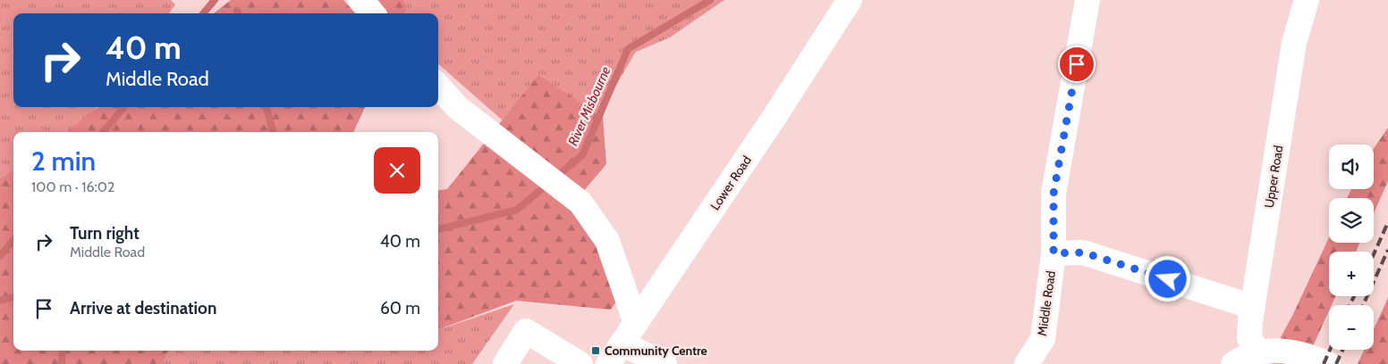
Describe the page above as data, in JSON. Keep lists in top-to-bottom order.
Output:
{
  "streets": {
    "street": ["Upper Road", "Lower Road", "Middle Road"]
  },
  "water": ["River Misbourne"],
  "places": {
    "transit": ["Community Centre"]
  },
  "page": {
    "turn": ["40 m", "Middle Road"],
    "heading": ["2 min", "100 m · 16:02"],
    "map_buttons": ["+", "−"],
    "list": [
      {
        "name": "Turn right",
        "note": "Middle Road",
        "value": "40 m"
      },
      {
        "name": "Arrive at destination",
        "value": "60 m"
      }
    ]
  }
}
